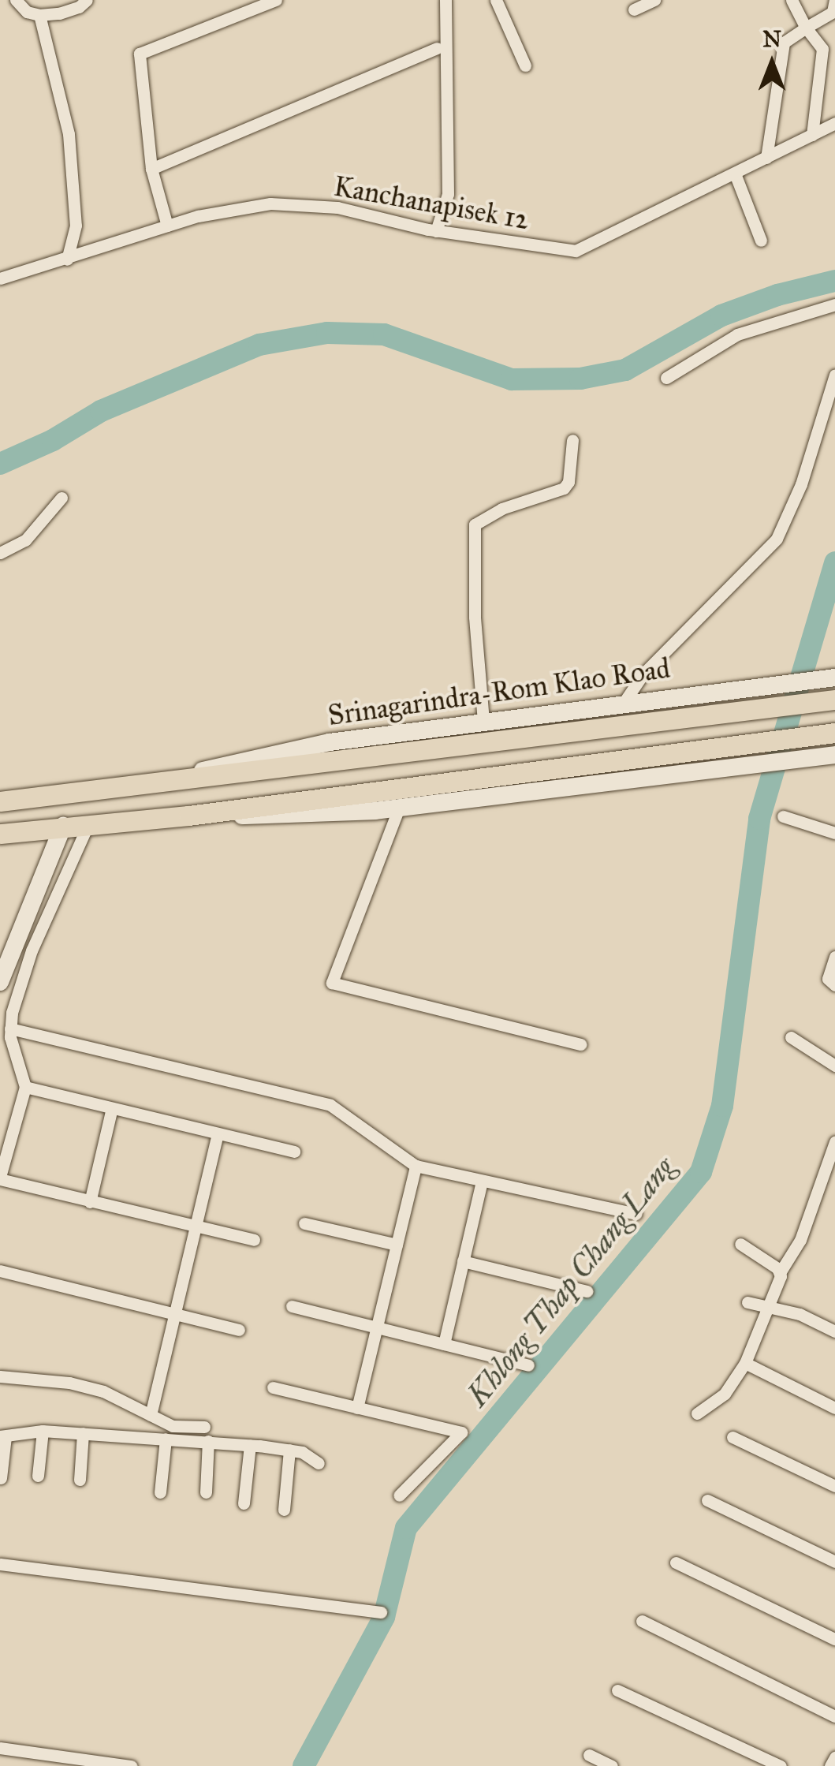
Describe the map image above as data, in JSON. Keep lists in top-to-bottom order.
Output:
{
  "streets": {
    "main road": ["Srinagarindra-Rom Klao Road"],
    "street": ["Kanchanapisek 12"]
  },
  "water": ["Khlong Thap Chang Lang"],
  "north": "top"
}
